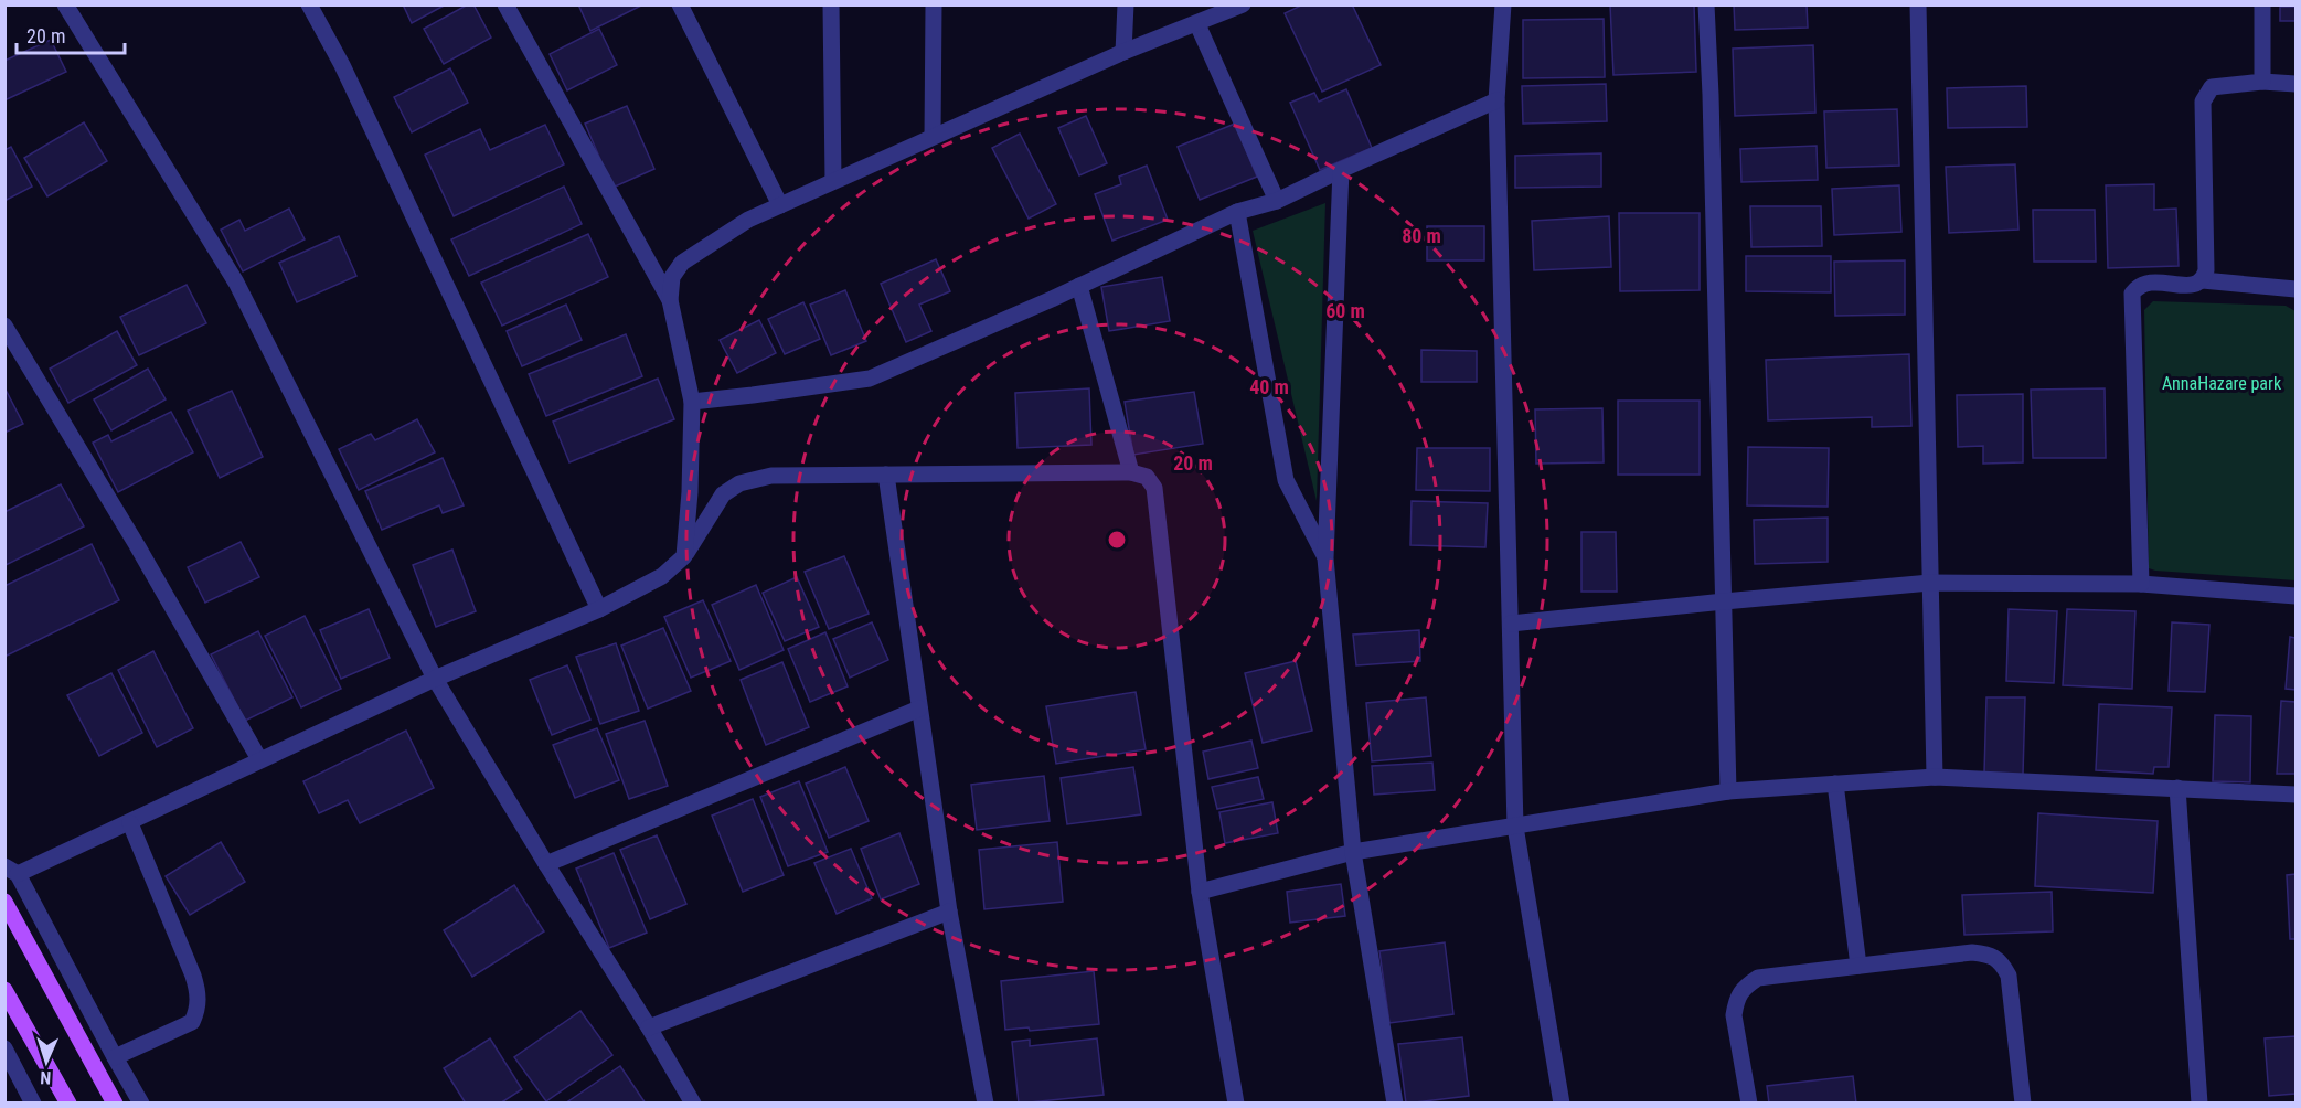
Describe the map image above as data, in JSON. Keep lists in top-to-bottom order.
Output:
{
  "parks": ["AnnaHazare park"],
  "scale_bar": "20 m",
  "north": "bottom",
  "rings": [
    "80 m",
    "60 m",
    "40 m",
    "20 m"
  ]
}
